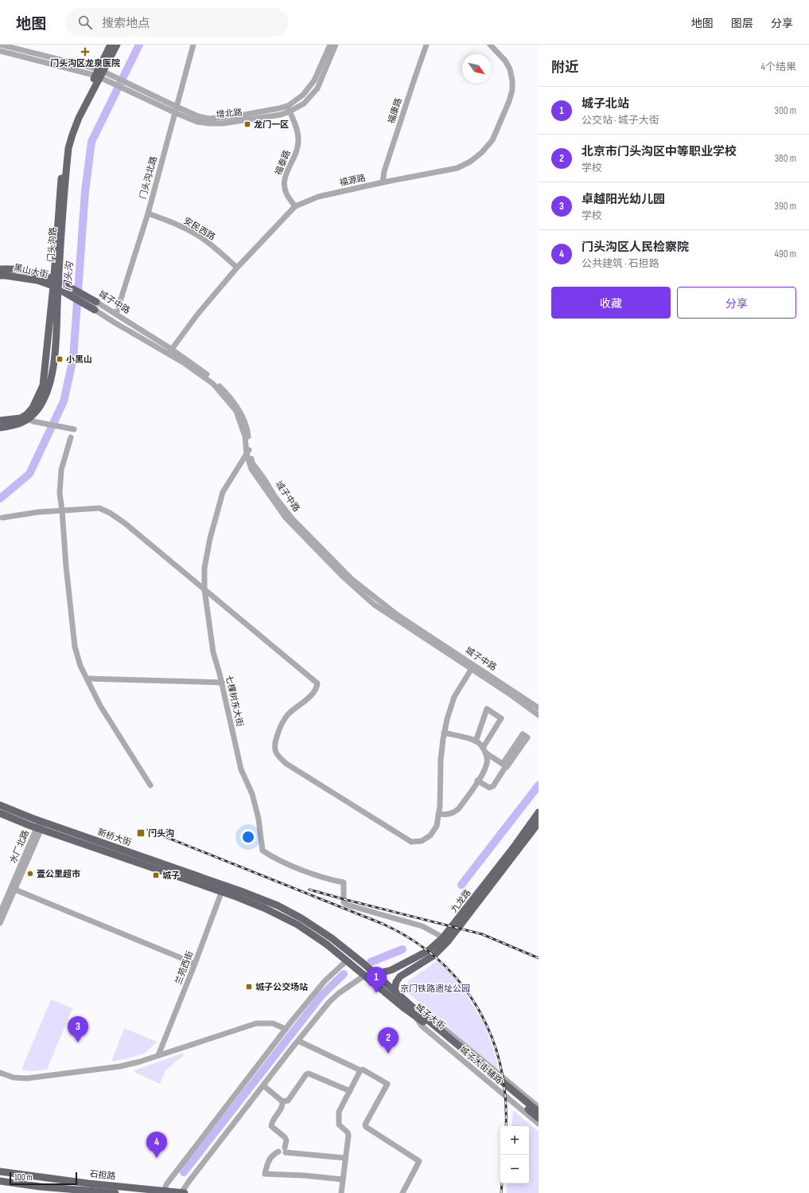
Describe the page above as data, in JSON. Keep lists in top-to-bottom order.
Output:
{
  "streets": {
    "main road": [
      "门头沟路",
      "黑山大街",
      "城子中路",
      "新桥大街",
      "九龙路",
      "城子大街",
      "石担路"
    ],
    "street": [
      "福康路",
      "增北路",
      "福泰路",
      "门头沟北路",
      "福源路",
      "安民西路",
      "七棵树东大街",
      "水厂北路",
      "兰苑西街",
      "城子大街辅路"
    ]
  },
  "crossings": [
    ["福康路", "福源路"],
    ["增北路", "福泰路"],
    ["增北路", "门头沟北路"],
    ["增北路", "门头沟路"],
    ["福泰路", "福源路"],
    ["门头沟北路", "安民西路"],
    ["门头沟北路", "城子中路"],
    ["福源路", "安民西路"],
    ["福源路", "城子中路"],
    ["门头沟路", "黑山大街"],
    ["门头沟路", "城子中路"],
    ["黑山大街", "城子中路"],
    ["城子中路", "七棵树东大街"],
    ["七棵树东大街", "九龙路"],
    ["新桥大街", "水厂北路"],
    ["新桥大街", "兰苑西街"],
    ["新桥大街", "城子大街"],
    ["九龙路", "城子大街"],
    ["兰苑西街", "城子大街"],
    ["城子大街", "城子大街辅路"]
  ],
  "water": ["门头沟"],
  "parks": ["京门铁路遗址公园"],
  "places": {
    "health": ["门头沟区龙泉医院"],
    "transit": [
      "龙门一区",
      "小黑山",
      "门头沟",
      "城子",
      "城子公交场站"
    ],
    "other": ["壹公里超市"]
  },
  "scale_bar": "100 m",
  "north": "bottom right",
  "page": {
    "header": "地图",
    "search": "搜索地点",
    "nav": ["地图", "图层", "分享"],
    "heading": ["附近", "4个结果"],
    "list": [
      {
        "mark": "1",
        "name": "城子北站",
        "note": "公交站 · 城子大街",
        "value": "300 m"
      },
      {
        "mark": "2",
        "name": "北京市门头沟区中等职业学校",
        "note": "学校",
        "value": "380 m"
      },
      {
        "mark": "3",
        "name": "卓越阳光幼儿园",
        "note": "学校",
        "value": "390 m"
      },
      {
        "mark": "4",
        "name": "门头沟区人民检察院",
        "note": "公共建筑 · 石担路",
        "value": "490 m"
      }
    ],
    "buttons": ["收藏", "分享"],
    "pins": [
      "1",
      "3",
      "2",
      "4"
    ],
    "map_buttons": ["+", "−"],
    "scale": "100 m"
  }
}
